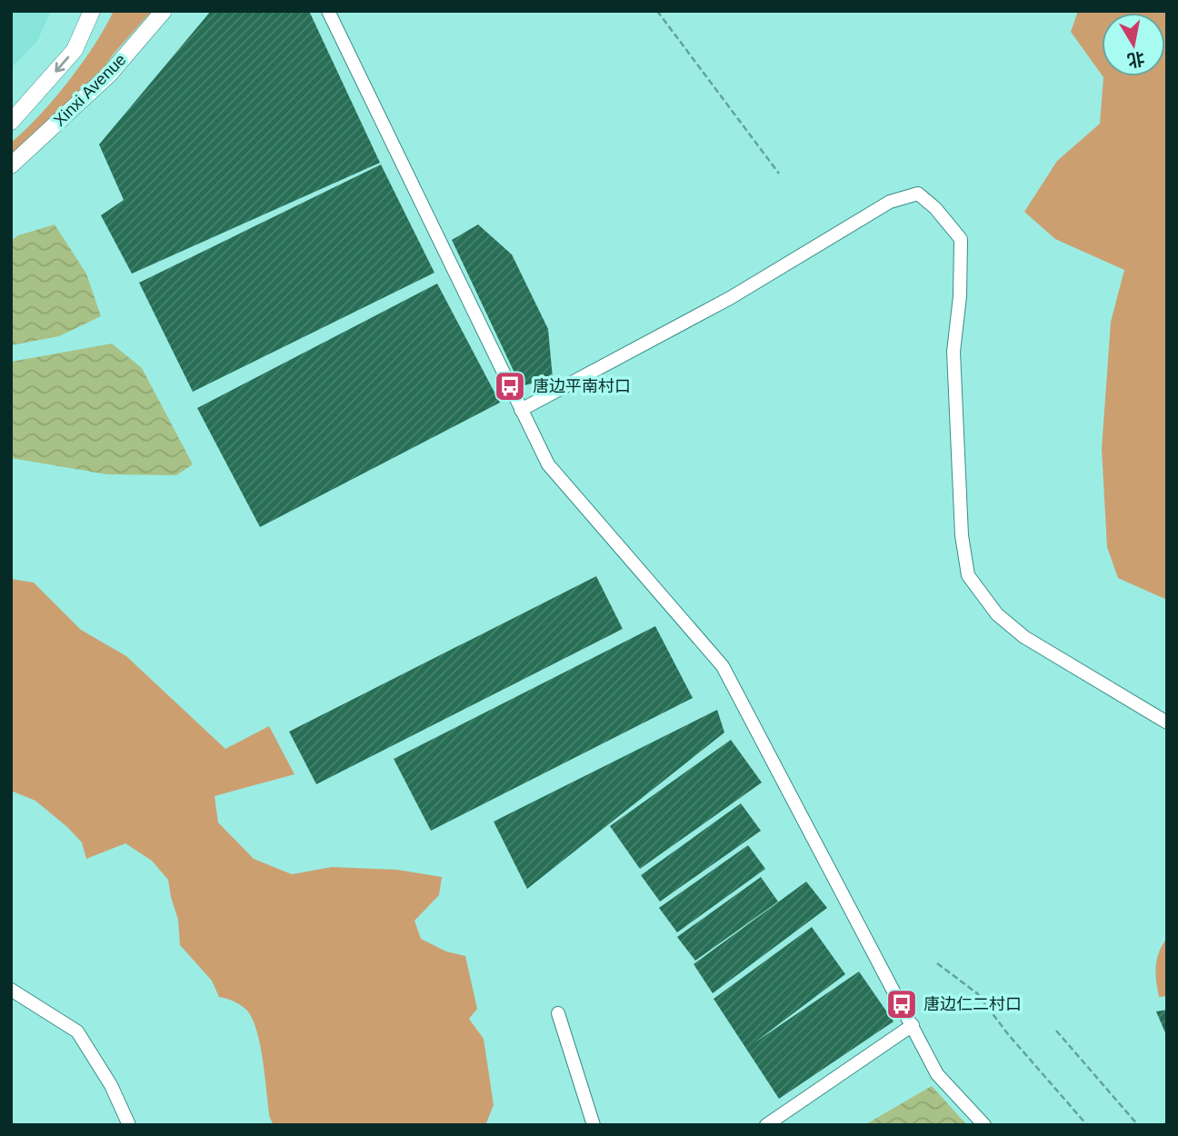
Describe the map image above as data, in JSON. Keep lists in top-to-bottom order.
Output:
{
  "streets": {
    "main road": ["Xinxi Avenue"]
  },
  "places": {
    "bus stop": ["唐边平南村口", "唐边仁二村口"]
  },
  "north": "bottom"
}
